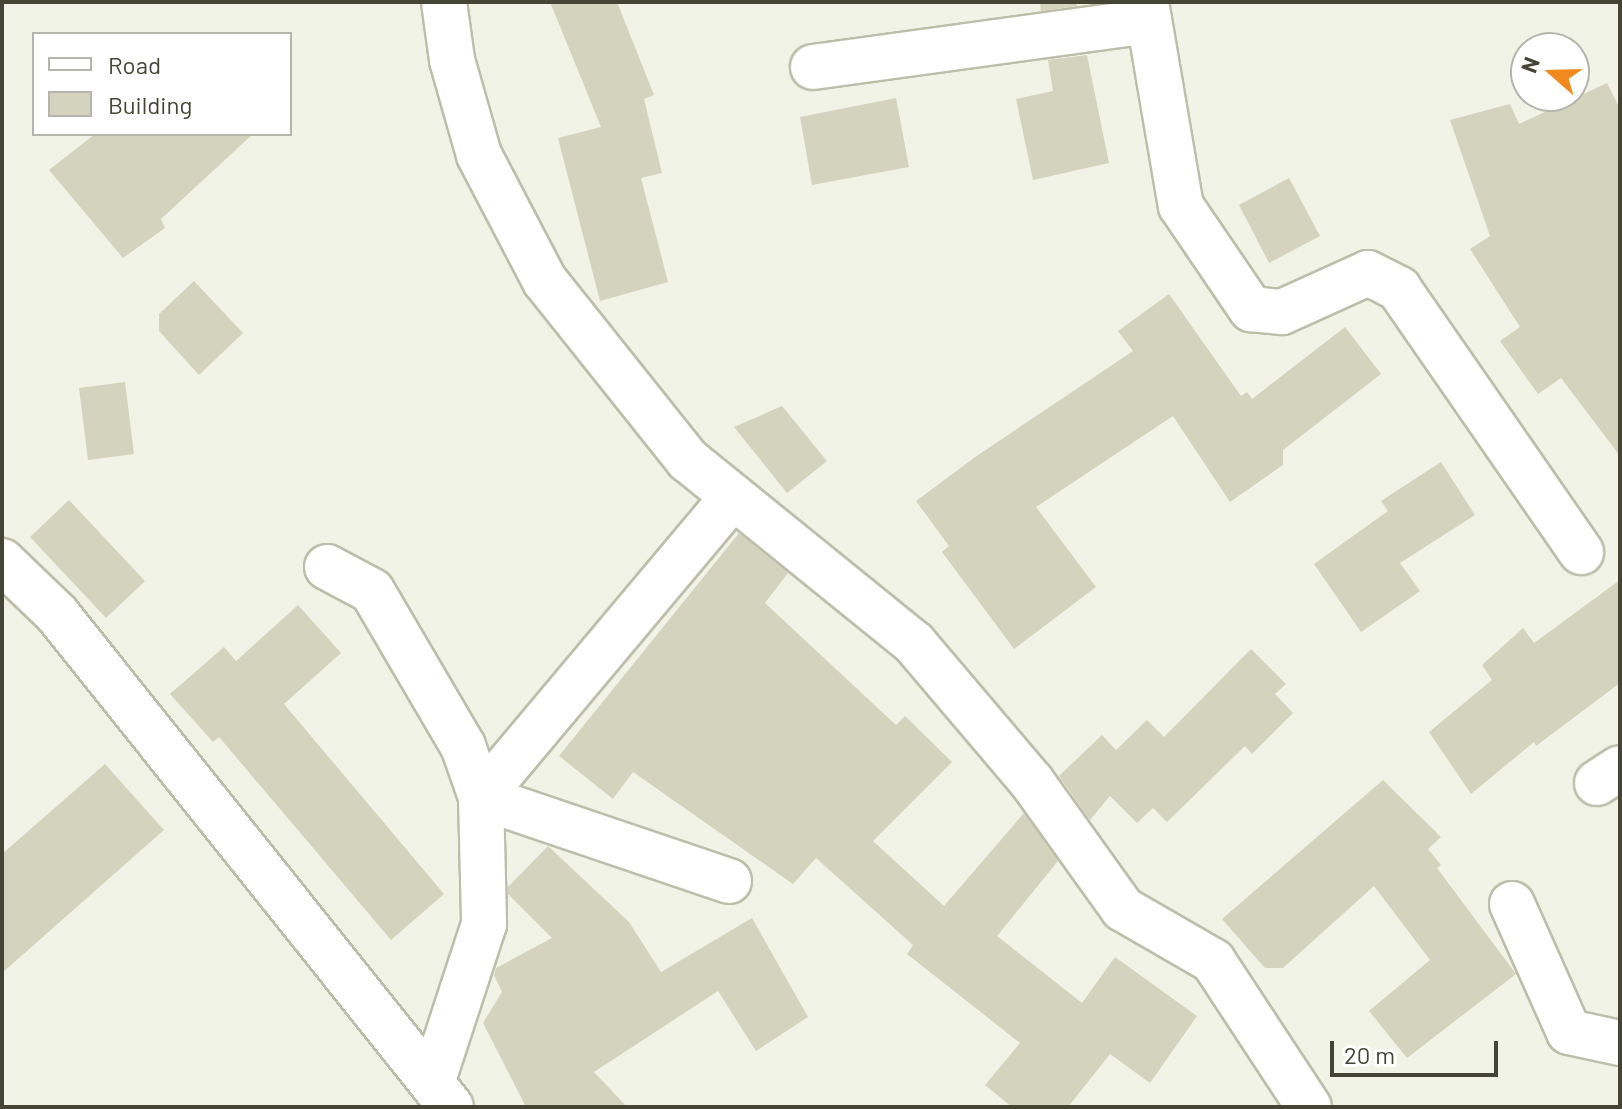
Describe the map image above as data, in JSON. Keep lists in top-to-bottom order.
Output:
{
  "legend": ["Road", "Building"],
  "scale_bar": "20 m",
  "north": "left"
}
